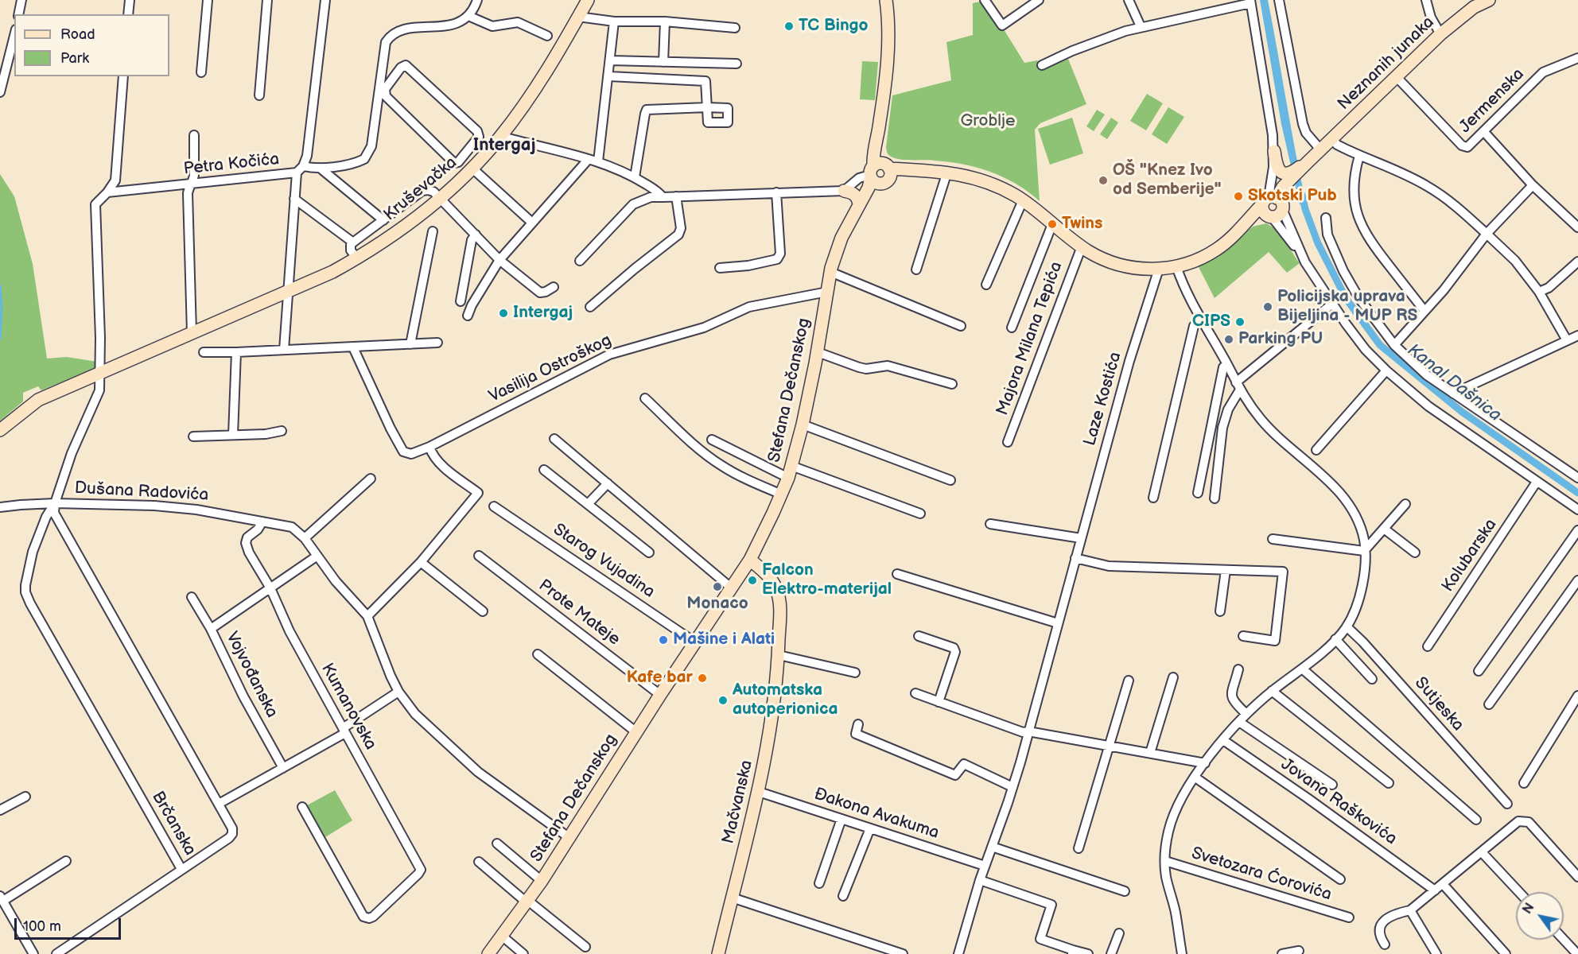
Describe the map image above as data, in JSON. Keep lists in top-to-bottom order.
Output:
{
  "streets": {
    "main road": [
      "Neznanih junaka",
      "Kruševačka",
      "Stefana Dečanskog",
      "Mačvanska"
    ],
    "street": [
      "Jermenska",
      "Petra Kočića",
      "Majora Milana Tepića",
      "Vasilija Ostroškog",
      "Laze Kostića",
      "Dušana Radovića",
      "Kolubarska",
      "Starog Vujadina",
      "Prote Mateje",
      "Vojvođanska",
      "Sutjeska",
      "Kumanovska",
      "Jovana Raškovića",
      "Đakona Avakuma",
      "Brčanska",
      "Svetozara Ćorovića"
    ]
  },
  "crossings": [
    ["Neznanih junaka", "Jermenska"],
    ["Vasilija Ostroškog", "Stefana Dečanskog"],
    ["Stefana Dečanskog", "Dušana Radovića"],
    ["Stefana Dečanskog", "Starog Vujadina"],
    ["Stefana Dečanskog", "Prote Mateje"],
    ["Stefana Dečanskog", "Mačvanska"],
    ["Laze Kostića", "Đakona Avakuma"],
    ["Dušana Radovića", "Kumanovska"],
    ["Dušana Radovića", "Brčanska"],
    ["Sutjeska", "Svetozara Ćorovića"],
    ["Mačvanska", "Đakona Avakuma"],
    ["Jovana Raškovića", "Svetozara Ćorovića"]
  ],
  "districts": ["Intergaj"],
  "water": ["Kanal Dašnica"],
  "parks": ["Groblje"],
  "places": [
    "TC Bingo",
    "OŠ \"Knez Ivo od Semberije\"",
    "Skotski Pub",
    "Twins",
    "Policijska uprava Bijeljina - MUP RS",
    "Intergaj",
    "CIPS",
    "Parking PU",
    "Falcon Elektro-materijal",
    "Monaco",
    "Mašine i Alati",
    "Kafe bar",
    "Automatska autoperionica"
  ],
  "legend": ["Road", "Park"],
  "scale_bar": "100 m",
  "north": "top left"
}
